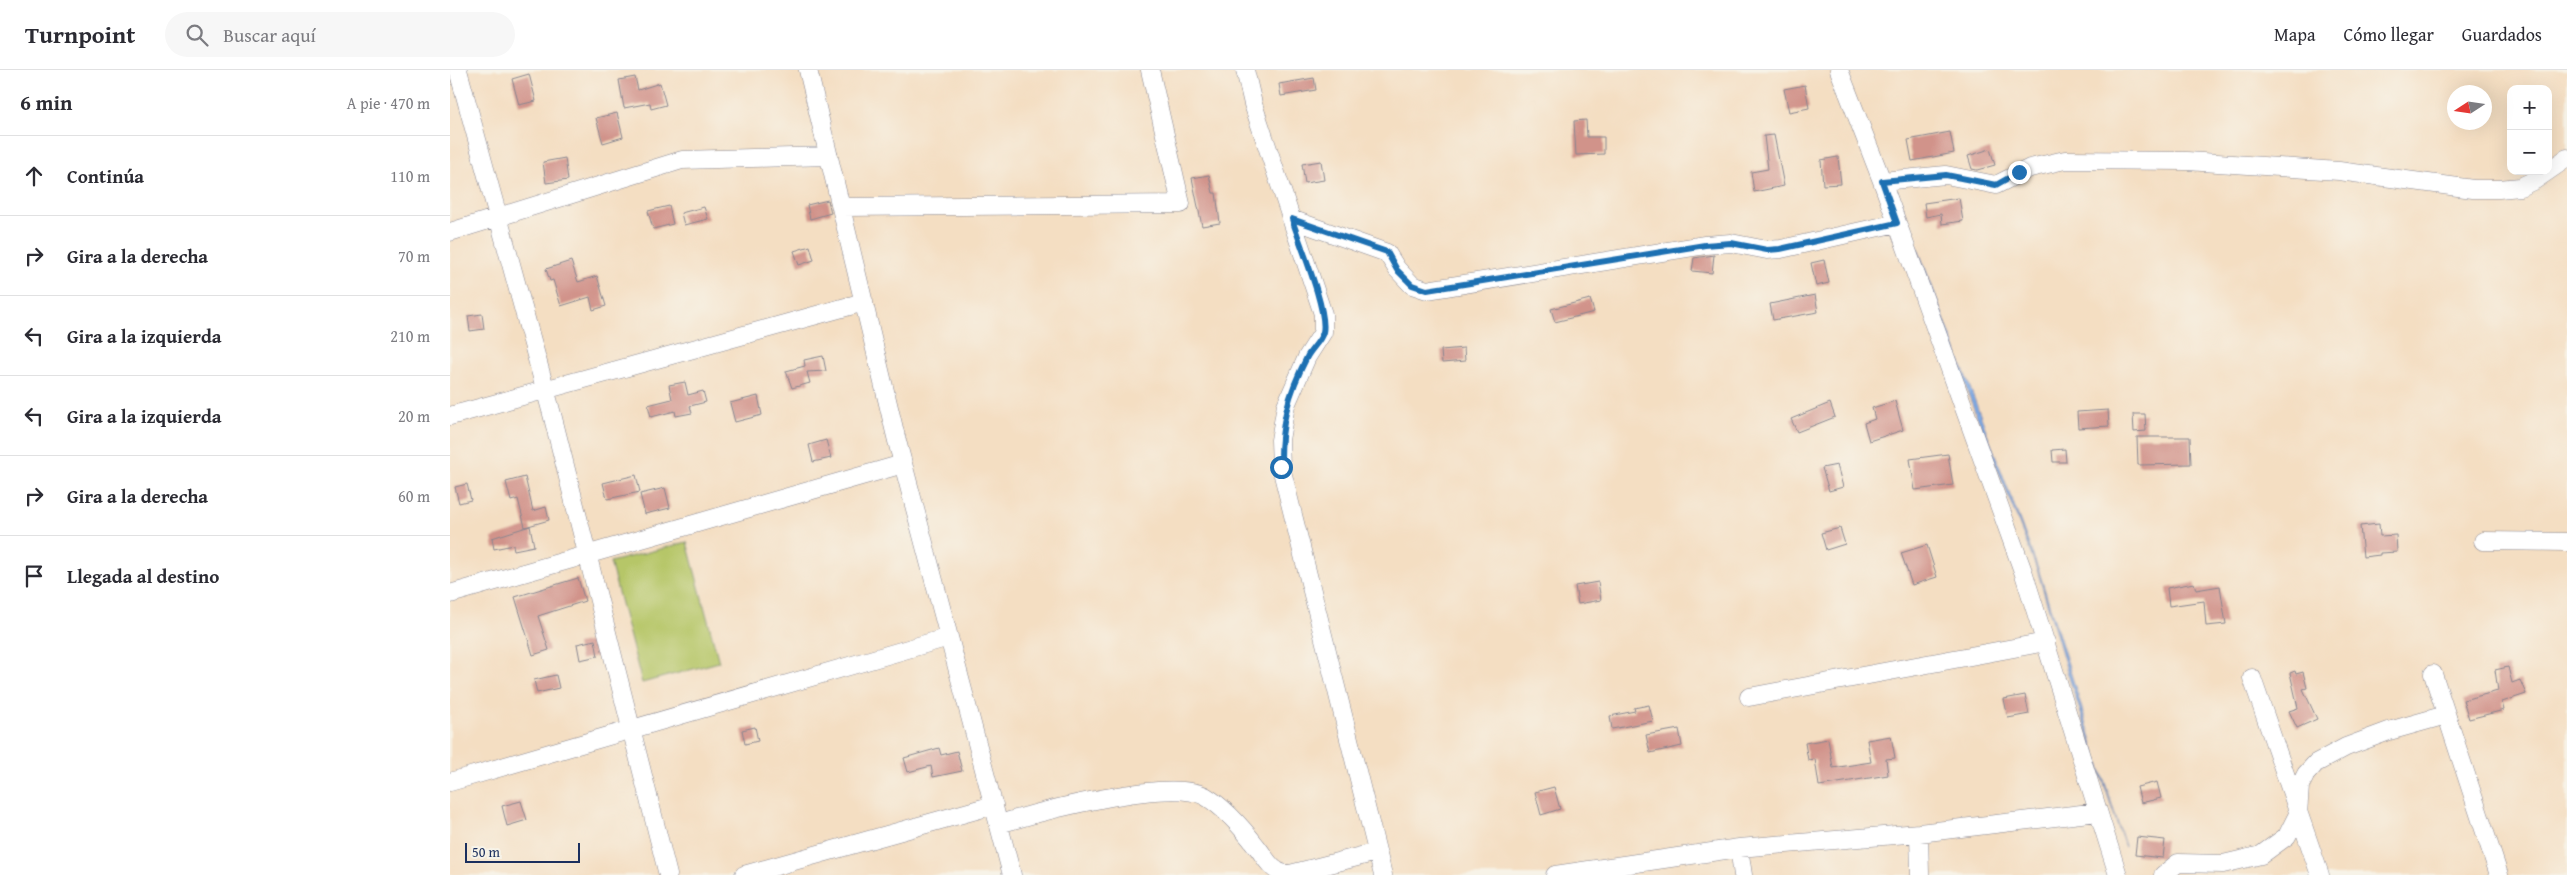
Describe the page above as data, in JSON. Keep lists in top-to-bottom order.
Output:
{
  "scale_bar": "50 m",
  "north": "left",
  "page": {
    "header": "Turnpoint",
    "search": "Buscar aquí",
    "nav": ["Mapa", "Cómo llegar", "Guardados"],
    "heading": ["6 min", "A pie · 470 m"],
    "map_buttons": ["+", "−"],
    "list": [
      ["Continúa", "110 m"],
      ["Gira a la derecha", "70 m"],
      ["Gira a la izquierda", "210 m"],
      ["Gira a la izquierda", "20 m"],
      ["Gira a la derecha", "60 m"],
      "Llegada al destino"
    ],
    "scale": "50 m"
  }
}
